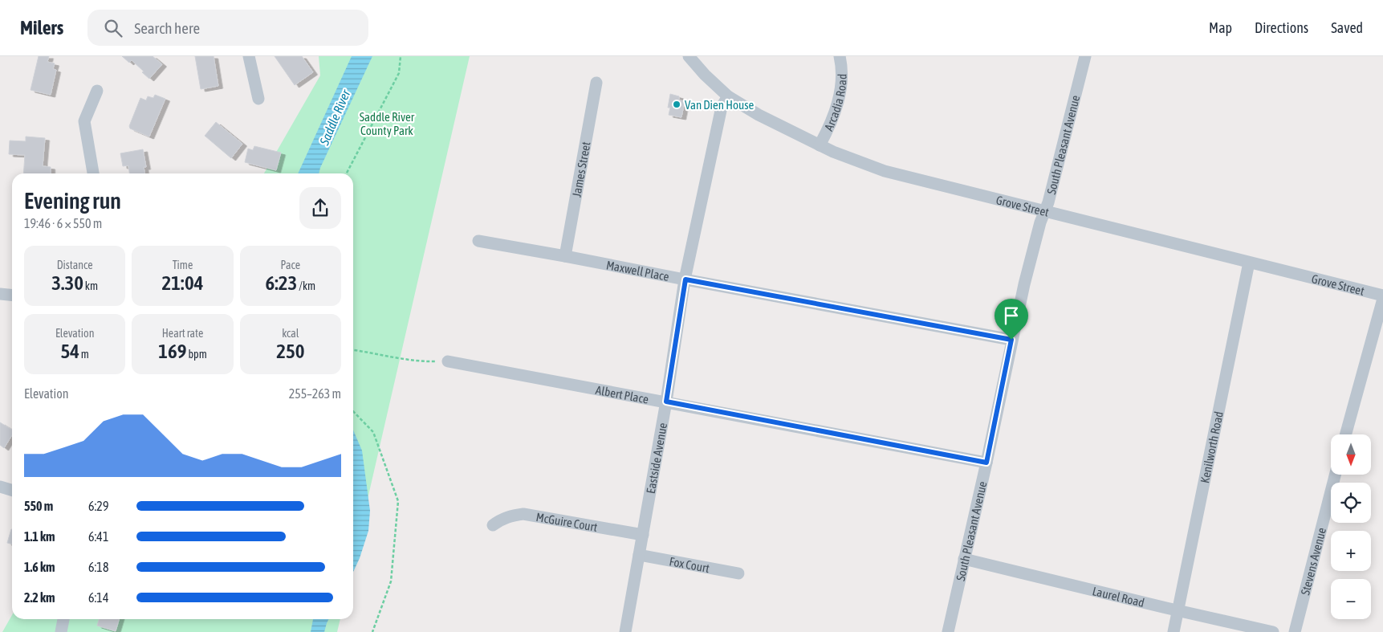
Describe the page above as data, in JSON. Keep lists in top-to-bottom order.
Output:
{
  "streets": {
    "street": [
      "Arcadia Road",
      "South Pleasant Avenue",
      "James Street",
      "Grove Street",
      "Maxwell Place",
      "Albert Place",
      "Kenilworth Road",
      "Eastside Avenue",
      "McGuire Court",
      "Stevens Avenue",
      "Fox Court",
      "Laurel Road"
    ]
  },
  "crossings": [
    ["Arcadia Road", "Grove Street"],
    ["South Pleasant Avenue", "Grove Street"],
    ["South Pleasant Avenue", "Maxwell Place"],
    ["South Pleasant Avenue", "Albert Place"],
    ["South Pleasant Avenue", "Laurel Road"],
    ["James Street", "Maxwell Place"],
    ["Grove Street", "Kenilworth Road"],
    ["Grove Street", "Eastside Avenue"],
    ["Maxwell Place", "Eastside Avenue"],
    ["Albert Place", "Eastside Avenue"],
    ["Kenilworth Road", "Laurel Road"],
    ["Eastside Avenue", "McGuire Court"],
    ["Eastside Avenue", "Fox Court"]
  ],
  "water": ["Saddle River"],
  "parks": ["Saddle River County Park"],
  "places": ["Van Dien House"],
  "north": "bottom",
  "page": {
    "header": "Milers",
    "search": "Search here",
    "nav": ["Map", "Directions", "Saved"],
    "heading": ["Evening run", "19:46 · 6 × 550 m"],
    "stats": [
      ["Distance", "3.30 km"],
      ["Time", "21:04"],
      ["Pace", "6:23 /km"],
      ["Elevation", "54 m"],
      ["Heart rate", "169 bpm"],
      ["kcal", "250"]
    ],
    "chart": ["Elevation", "255–263 m"],
    "map_buttons": ["+", "−"],
    "list": [
      {
        "name": "550 m",
        "note": "6:29"
      },
      {
        "name": "1.1 km",
        "note": "6:41"
      },
      {
        "name": "1.6 km",
        "note": "6:18"
      },
      {
        "name": "2.2 km",
        "note": "6:14"
      }
    ]
  }
}
